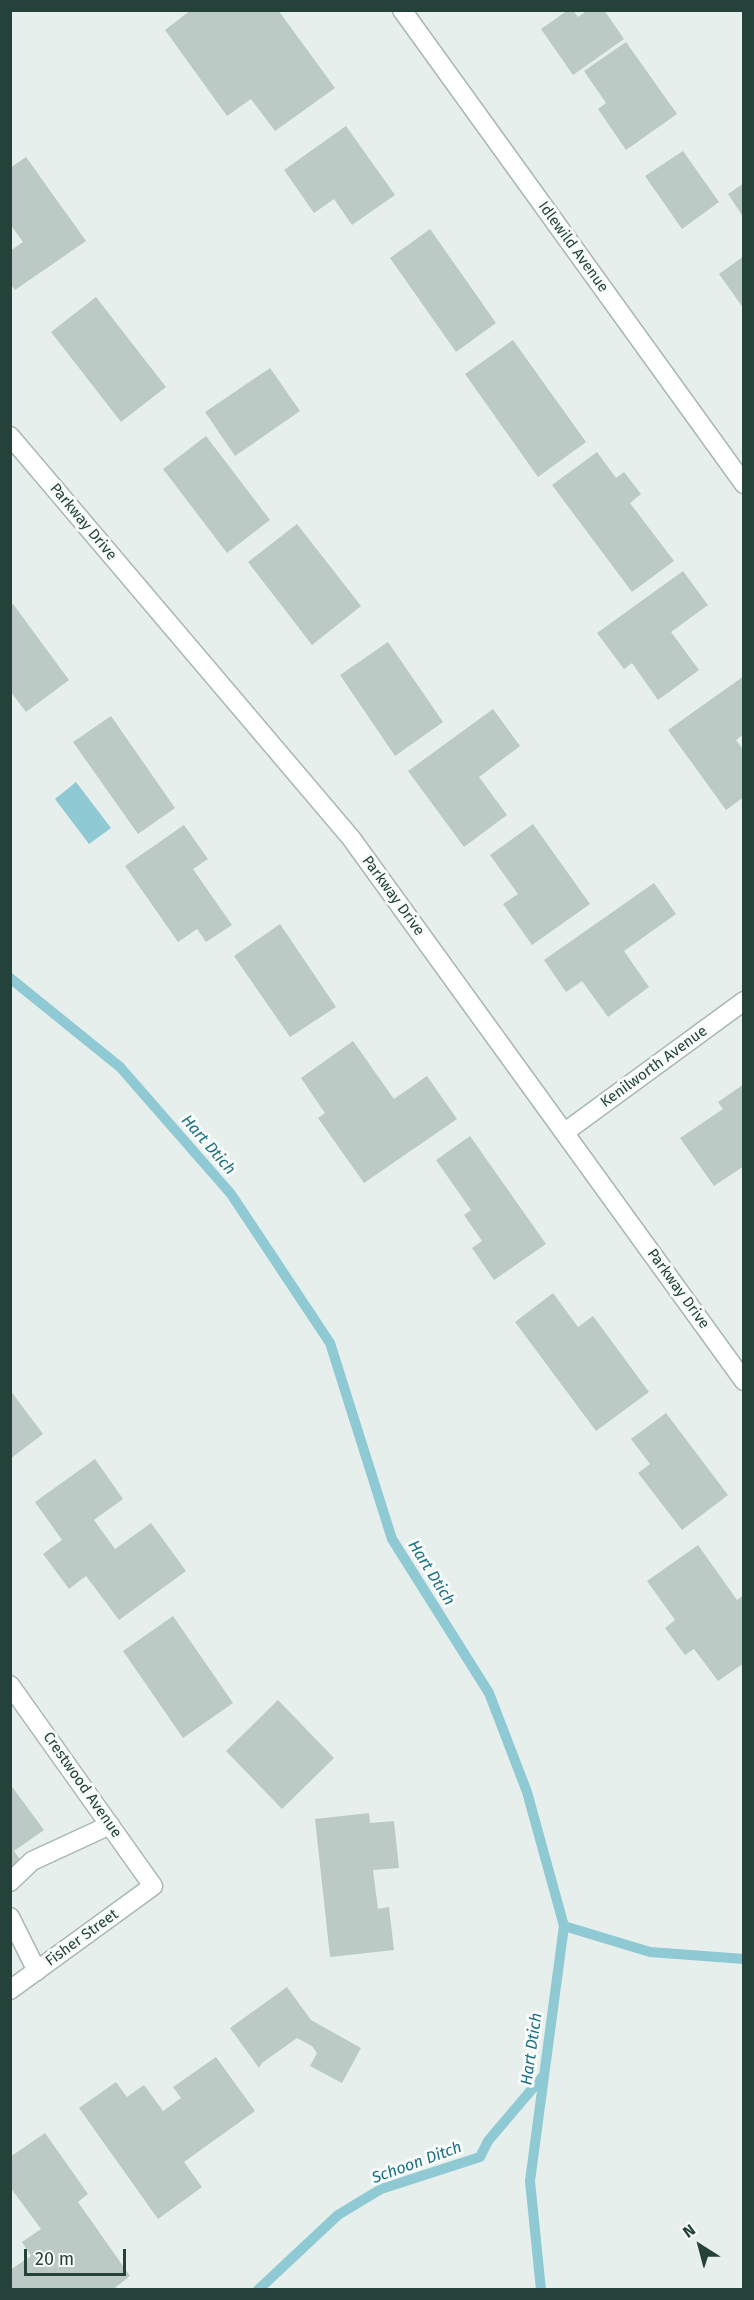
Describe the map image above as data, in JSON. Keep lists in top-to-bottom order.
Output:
{
  "streets": {
    "street": [
      "Idlewild Avenue",
      "Parkway Drive",
      "Kenilworth Avenue",
      "Crestwood Avenue",
      "Fisher Street"
    ]
  },
  "crossings": [
    ["Parkway Drive", "Kenilworth Avenue"],
    ["Crestwood Avenue", "Fisher Street"]
  ],
  "water": ["Hart Dtich", "Schoon Ditch"],
  "scale_bar": "20 m",
  "north": "top left"
}
